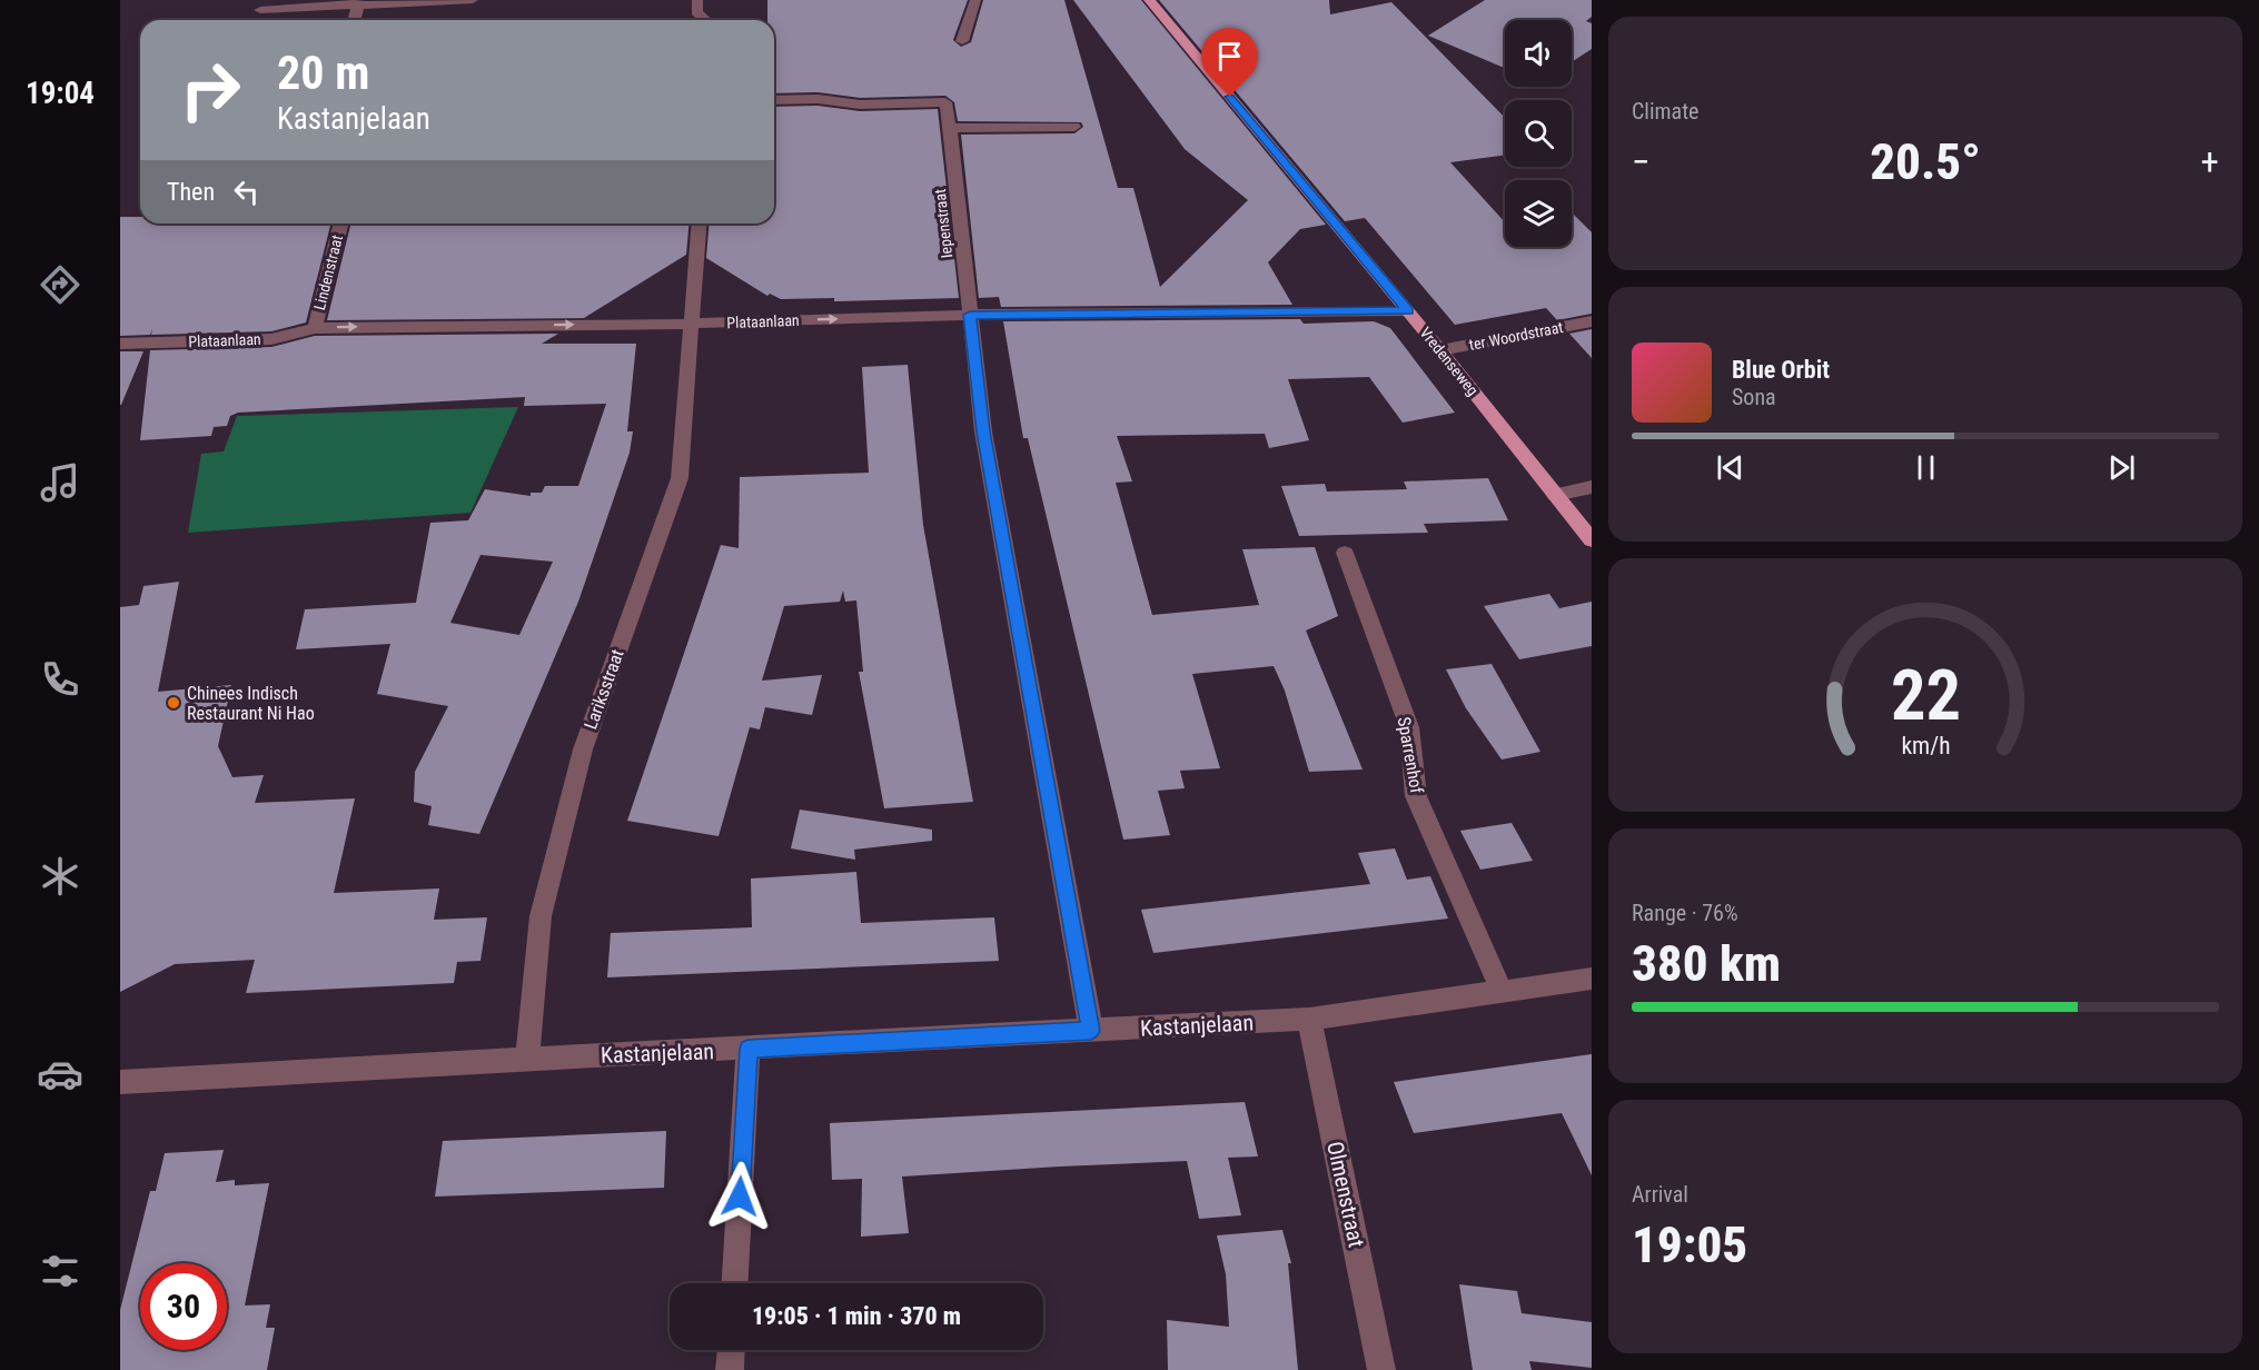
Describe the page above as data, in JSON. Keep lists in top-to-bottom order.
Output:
{
  "streets": {
    "main road": ["Vredenseweg"],
    "street": [
      "Iepenstraat",
      "Lindenstraat",
      "Plataanlaan",
      "ter Woordstraat",
      "Lariksstraat",
      "Sparrenhof",
      "Kastanjelaan",
      "Olmenstraat"
    ]
  },
  "crossings": [
    ["Iepenstraat", "Plataanlaan"],
    ["Iepenstraat", "Kastanjelaan"],
    ["Lindenstraat", "Plataanlaan"],
    ["Plataanlaan", "Vredenseweg"],
    ["Plataanlaan", "Lariksstraat"],
    ["ter Woordstraat", "Vredenseweg"],
    ["Lariksstraat", "Kastanjelaan"],
    ["Sparrenhof", "Kastanjelaan"],
    ["Kastanjelaan", "Olmenstraat"]
  ],
  "one_way": ["Plataanlaan"],
  "places": ["Chinees Indisch Restaurant Ni Hao"],
  "page": {
    "tabs": "19:04",
    "tile": [
      "Climate",
      ["Range · 76%", "380 km"],
      ["Arrival", "19:05"]
    ],
    "turn": ["20 m", "Kastanjelaan"],
    "heat": ["−", "20.5°", "+"],
    "then": "Then",
    "song": ["Blue Orbit", "Sona"],
    "limit": "30",
    "trip": "19:05 · 1 min · 370 m",
    "gauge": ["22", "km/h"]
  }
}
